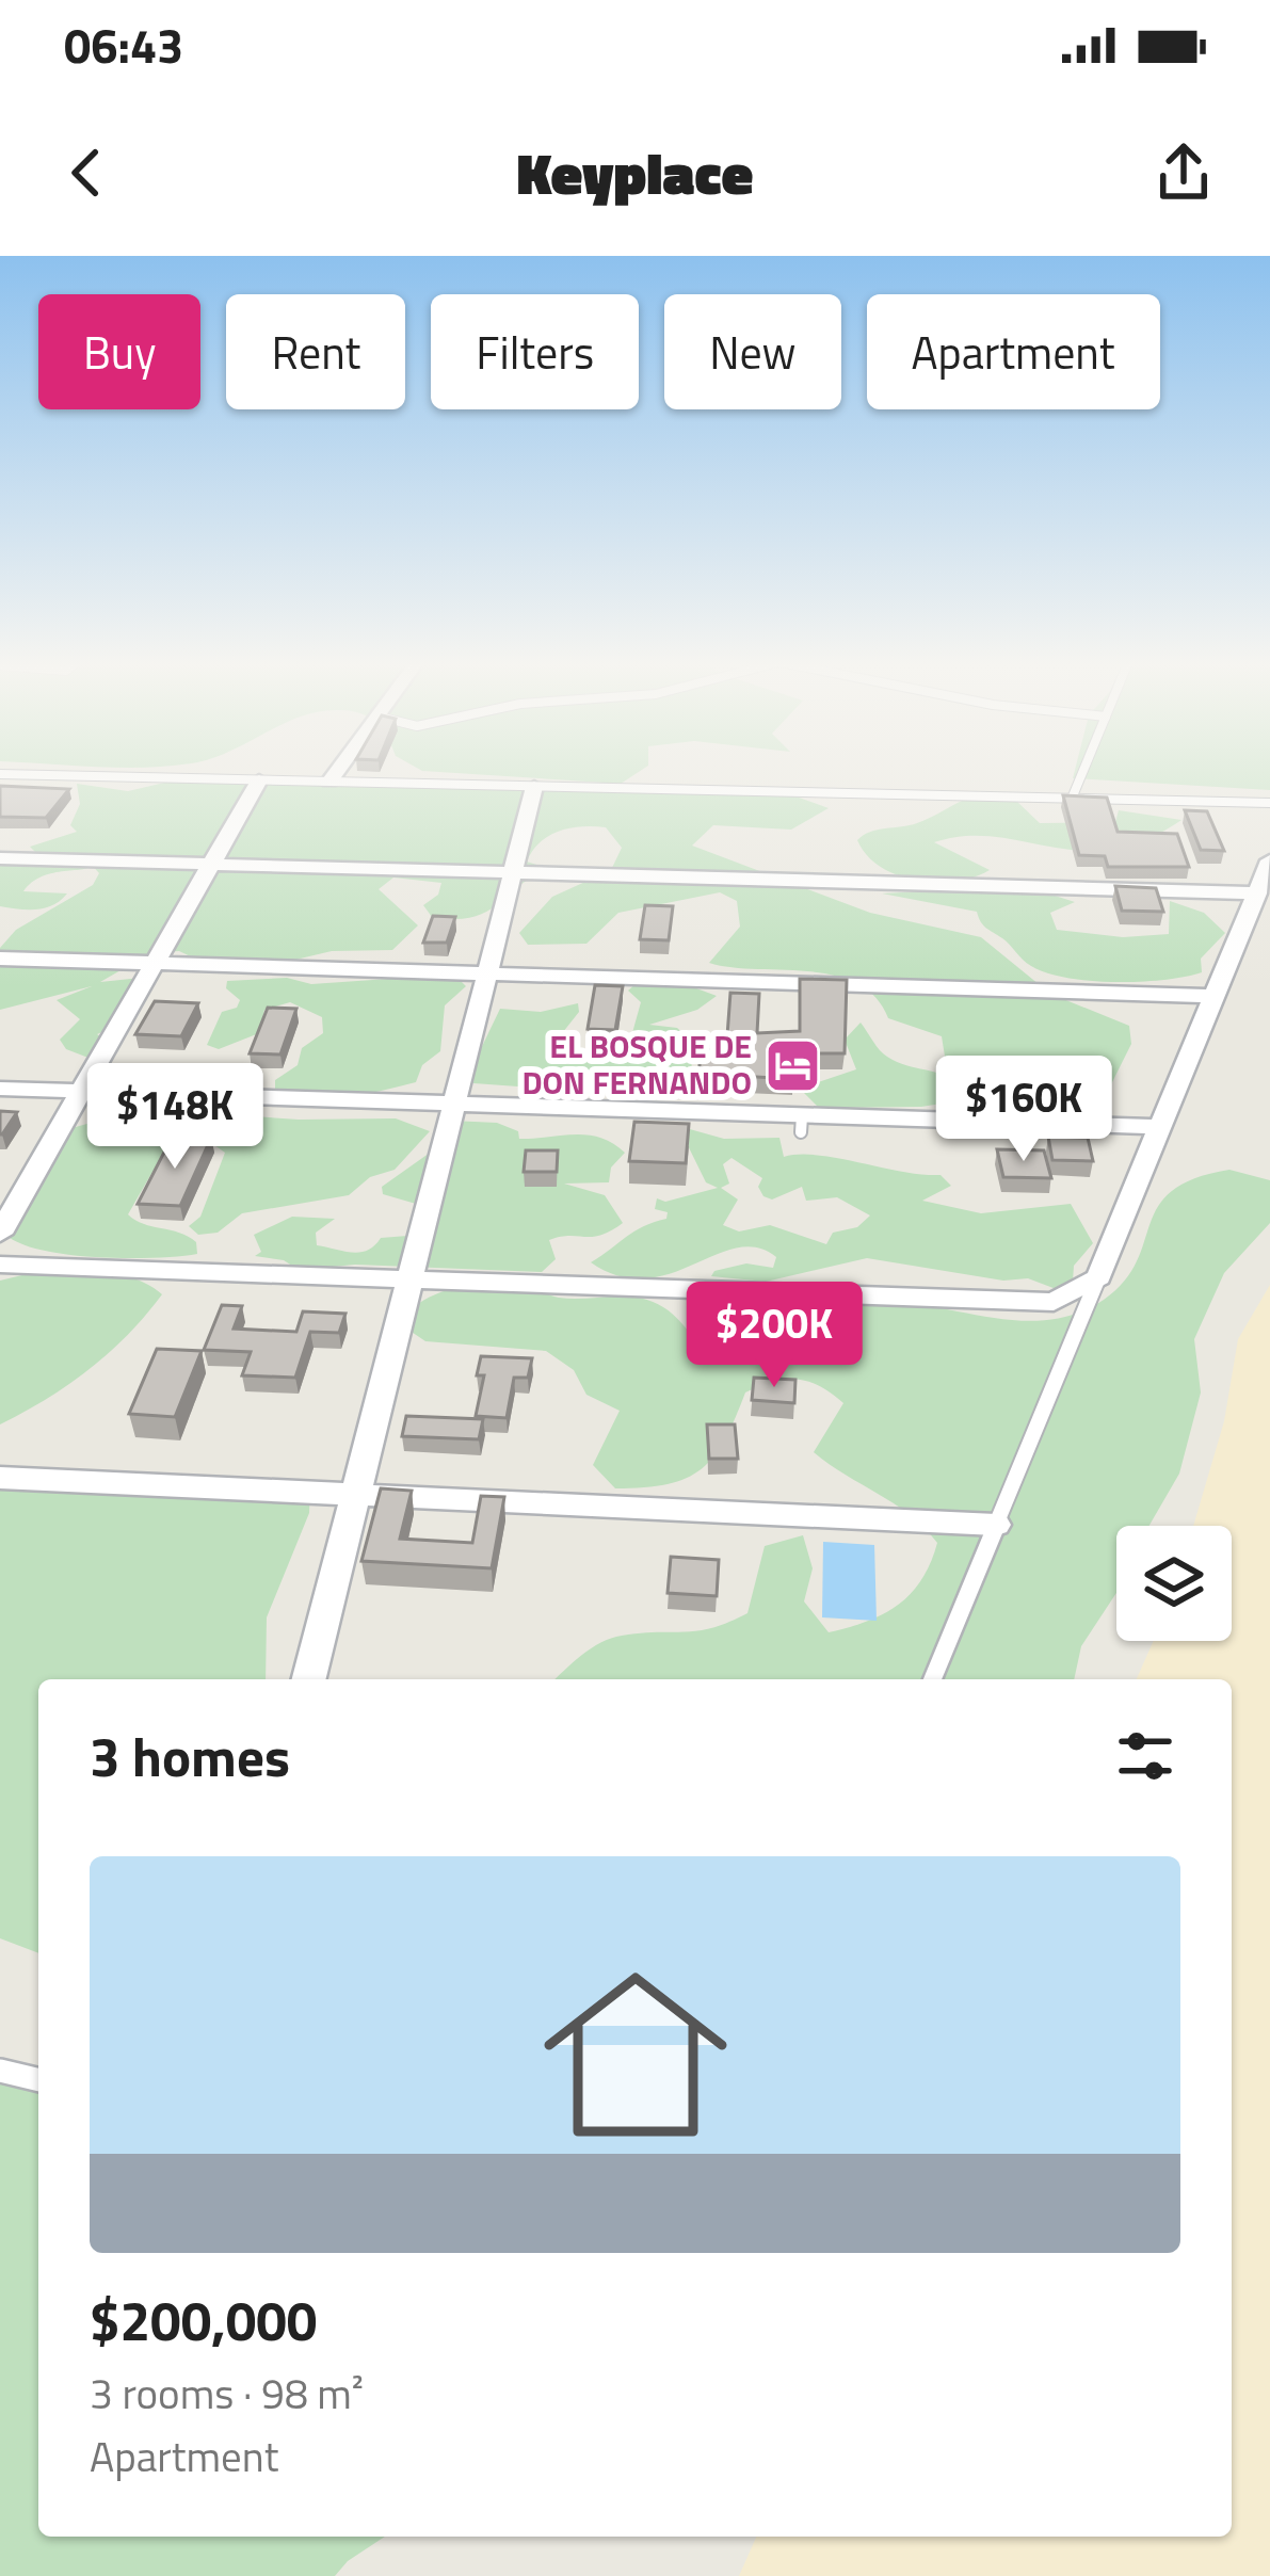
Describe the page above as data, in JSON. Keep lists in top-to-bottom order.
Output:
{
  "places": {
    "hotel": ["EL BOSQUE DE DON FERNANDO"]
  },
  "page": {
    "status": "06:43",
    "header": "Keyplace",
    "chip": [
      "Buy",
      "Rent",
      "Filters",
      "New",
      "Apartment"
    ],
    "price": ["$160K", "$148K", "$200K"],
    "heading": "3 homes",
    "list": [
      {
        "name": "$200,000",
        "note": "3 rooms · 98 m² · Apartment"
      }
    ]
  }
}
